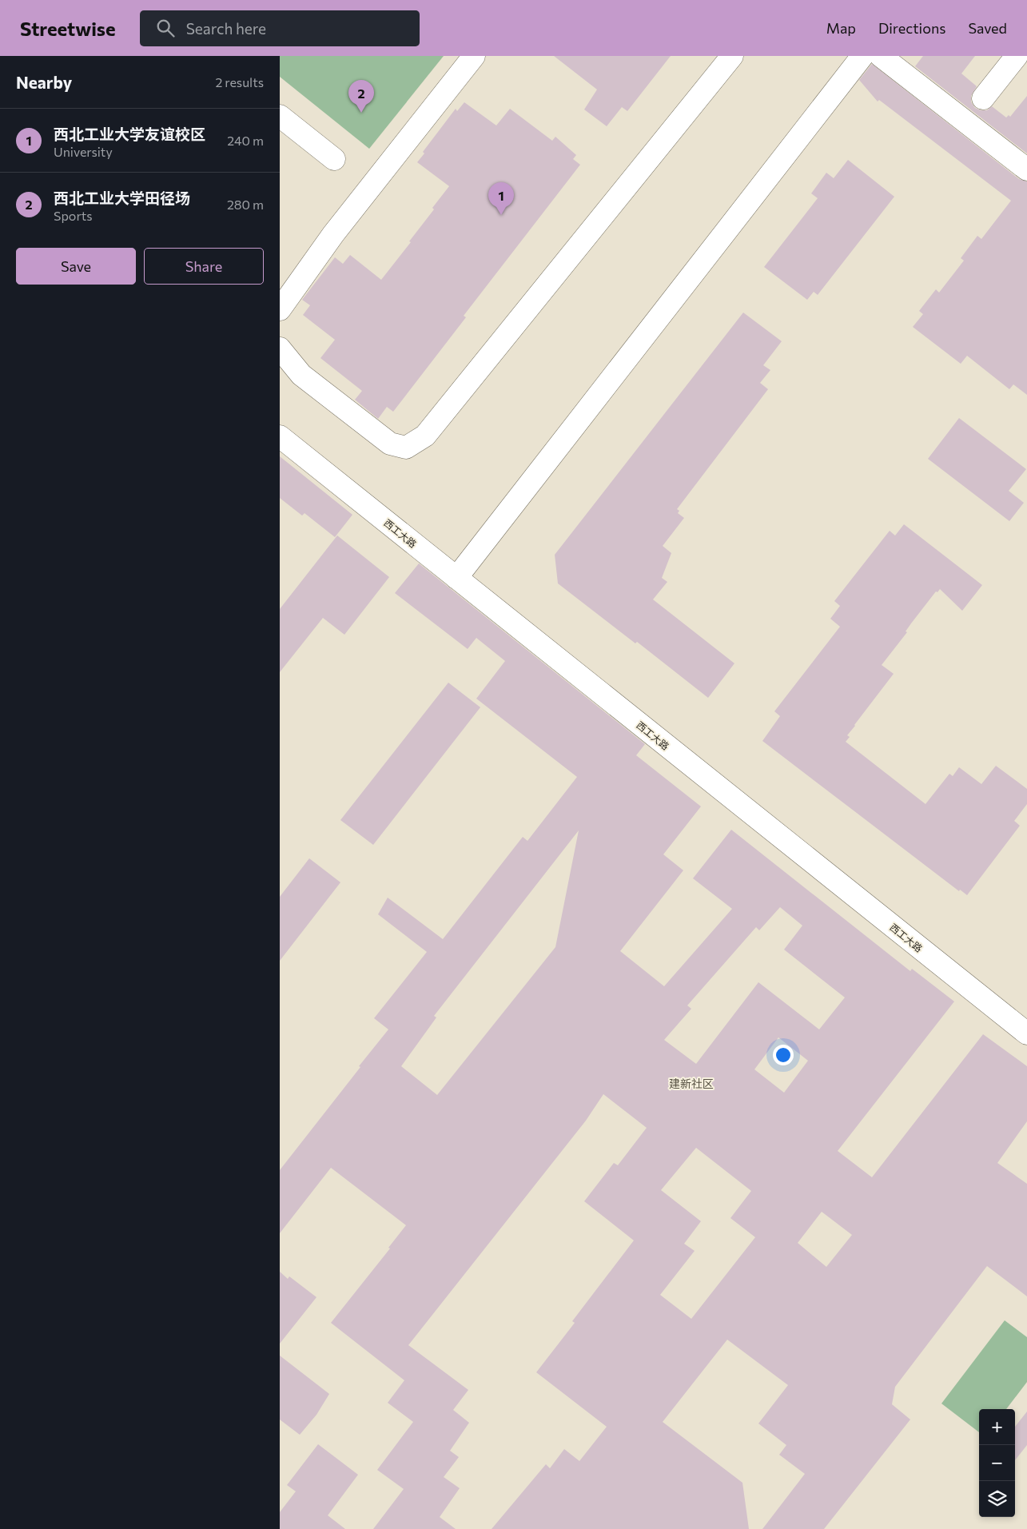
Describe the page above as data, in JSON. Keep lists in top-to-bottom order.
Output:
{
  "streets": {
    "street": ["西工大路"]
  },
  "districts": ["建新社区"],
  "page": {
    "header": "Streetwise",
    "search": "Search here",
    "nav": ["Map", "Directions", "Saved"],
    "heading": ["Nearby", "2 results"],
    "pins": ["2", "1"],
    "list": [
      {
        "mark": "1",
        "name": "西北工业大学友谊校区",
        "note": "University",
        "value": "240 m"
      },
      {
        "mark": "2",
        "name": "西北工业大学田径场",
        "note": "Sports",
        "value": "280 m"
      }
    ],
    "buttons": ["Save", "Share"],
    "map_buttons": ["+", "−"]
  }
}
